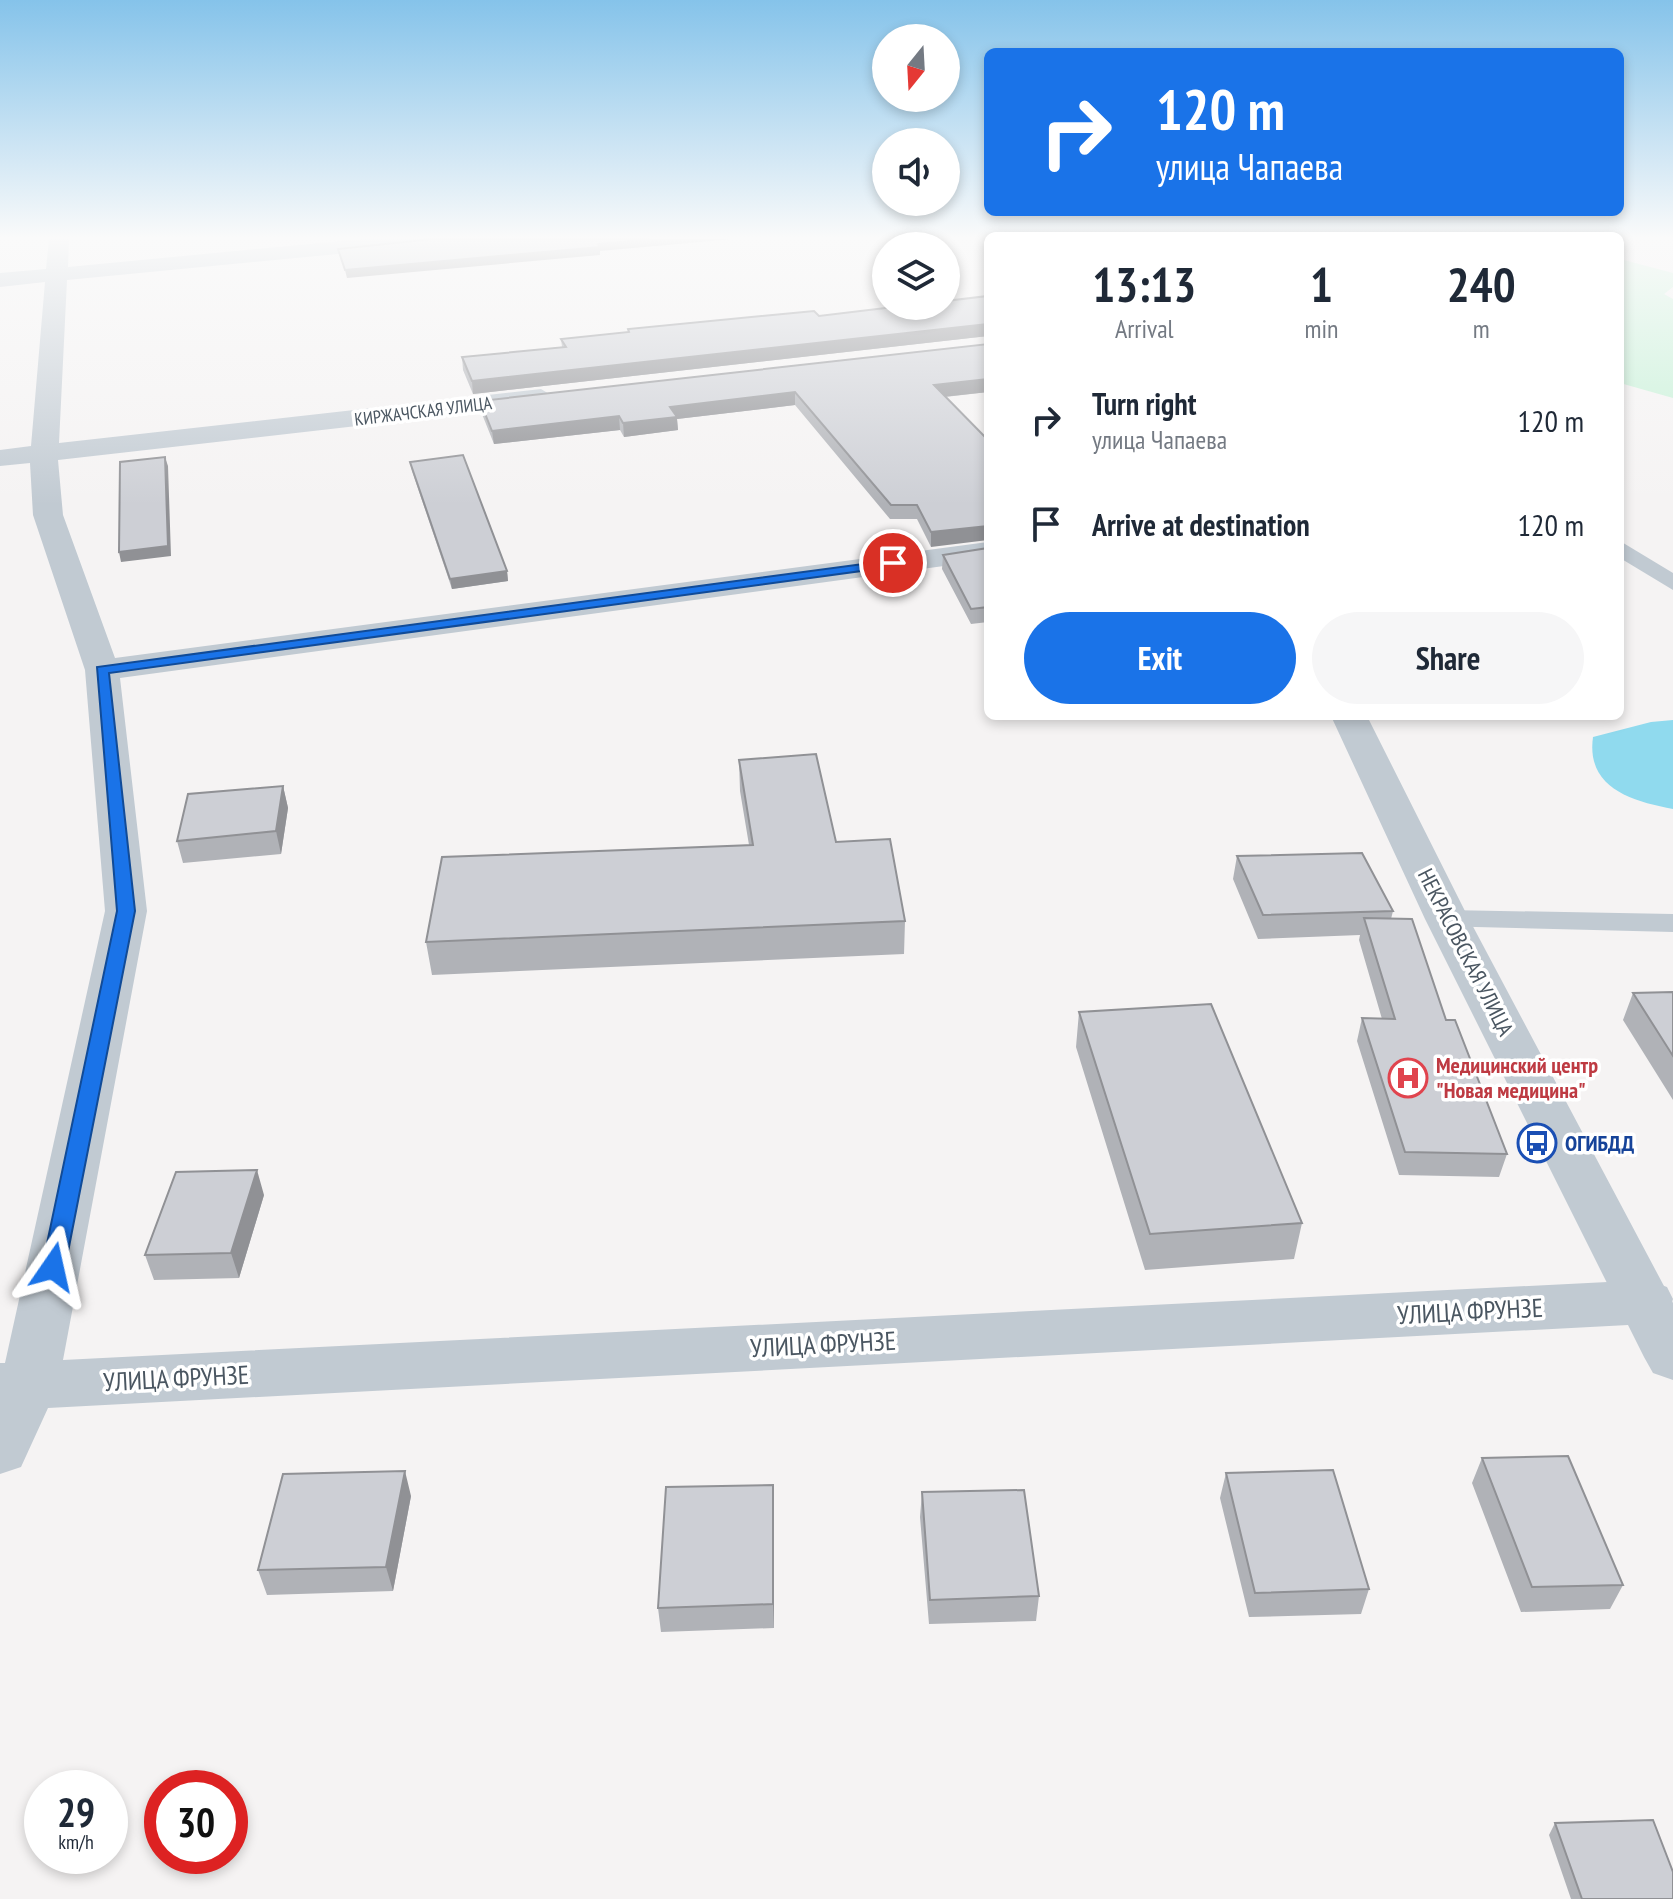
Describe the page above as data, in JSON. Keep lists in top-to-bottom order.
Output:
{
  "streets": {
    "street": ["КИРЖАЧСКАЯ УЛИЦА", "НЕКРАСОВСКАЯ УЛИЦА", "УЛИЦА ФРУНЗЕ"]
  },
  "crossings": [
    ["НЕКРАСОВСКАЯ УЛИЦА", "УЛИЦА ФРУНЗЕ"]
  ],
  "places": {
    "hospital": ["Медицинский центр \"Новая медицина\""],
    "bus stop": ["ОГИБДД"]
  },
  "north": "bottom",
  "page": {
    "turn": ["120 m", "улица Чапаева"],
    "eta": [
      "13:13",
      "Arrival",
      "1",
      "min",
      "240",
      "m"
    ],
    "list": [
      {
        "name": "Turn right",
        "note": "улица Чапаева",
        "value": "120 m"
      },
      {
        "name": "Arrive at destination",
        "value": "120 m"
      }
    ],
    "buttons": ["Exit", "Share"],
    "speed": "29 km/h",
    "limit": "30"
  }
}
